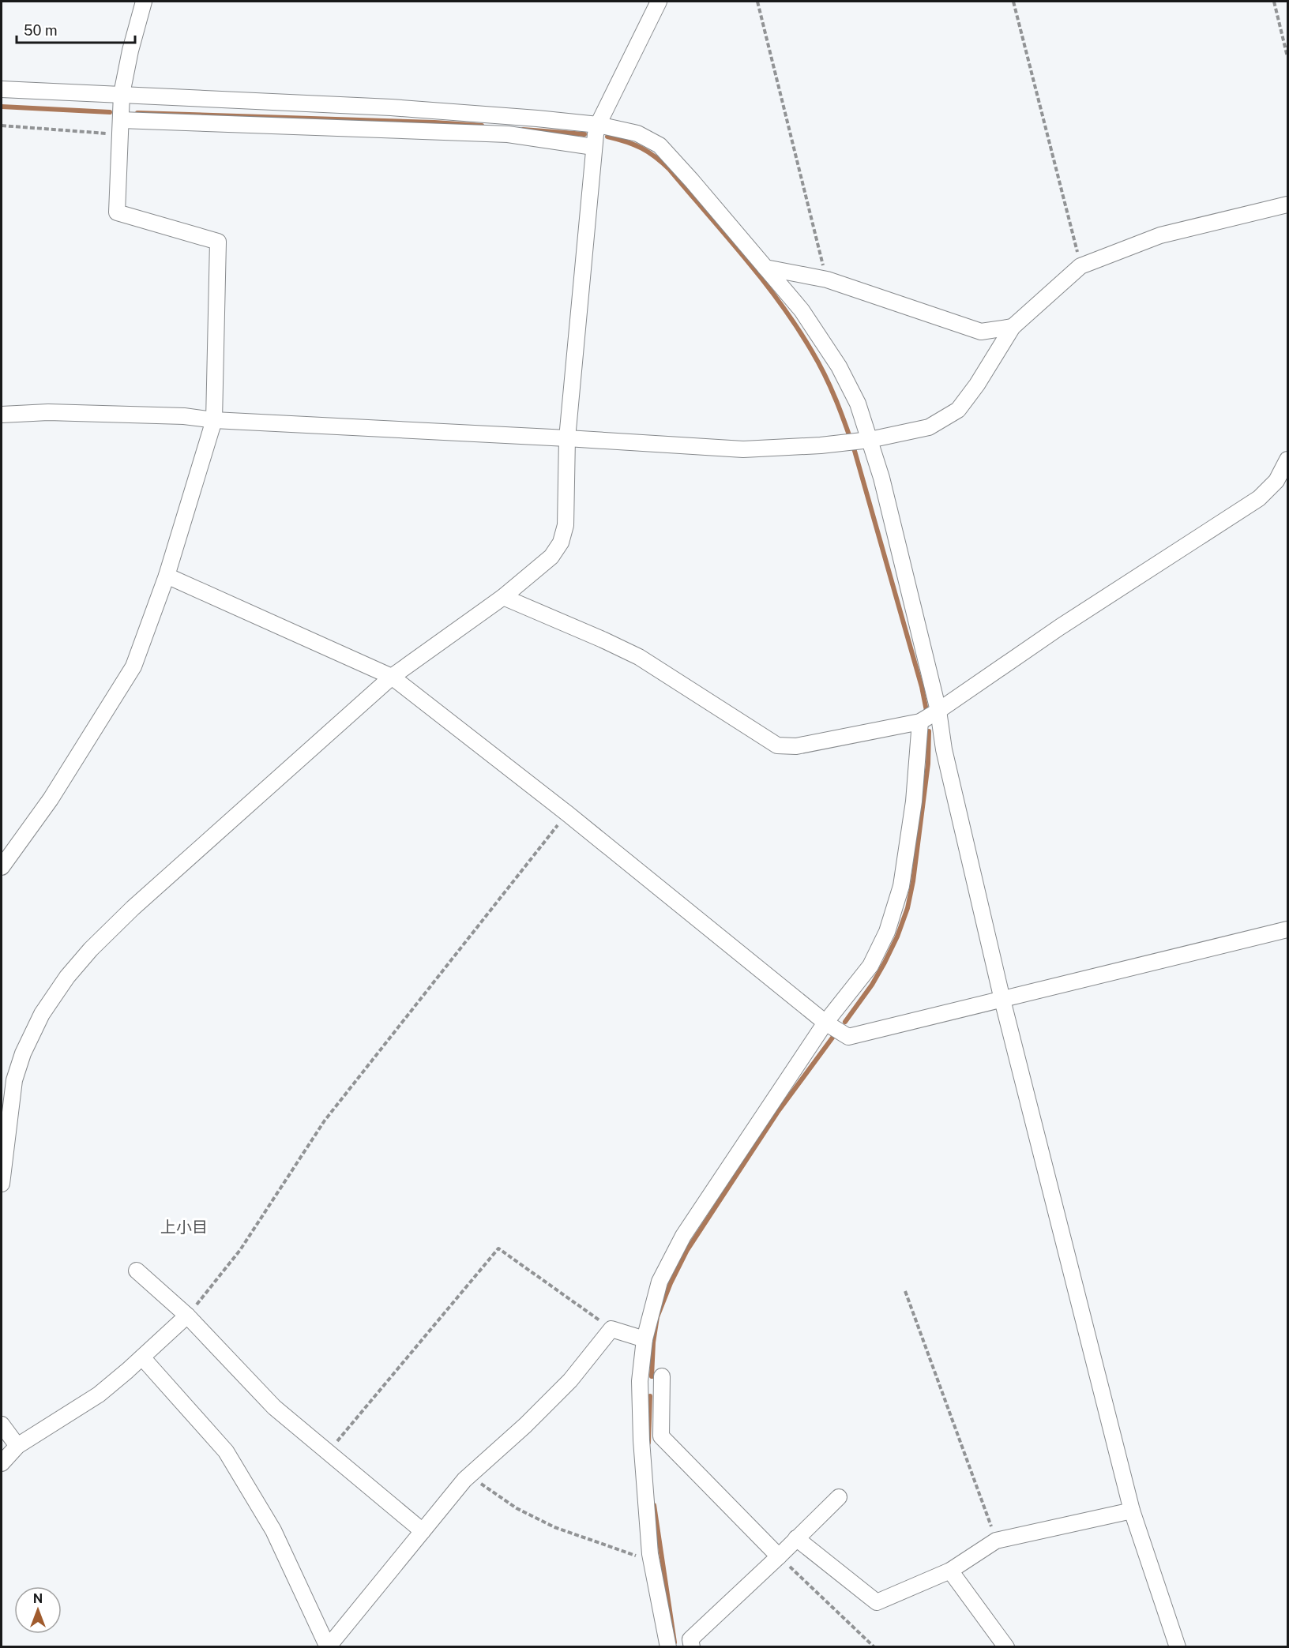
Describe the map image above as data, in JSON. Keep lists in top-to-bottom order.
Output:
{
  "districts": ["上小目"],
  "scale_bar": "50 m",
  "north": "top"
}
